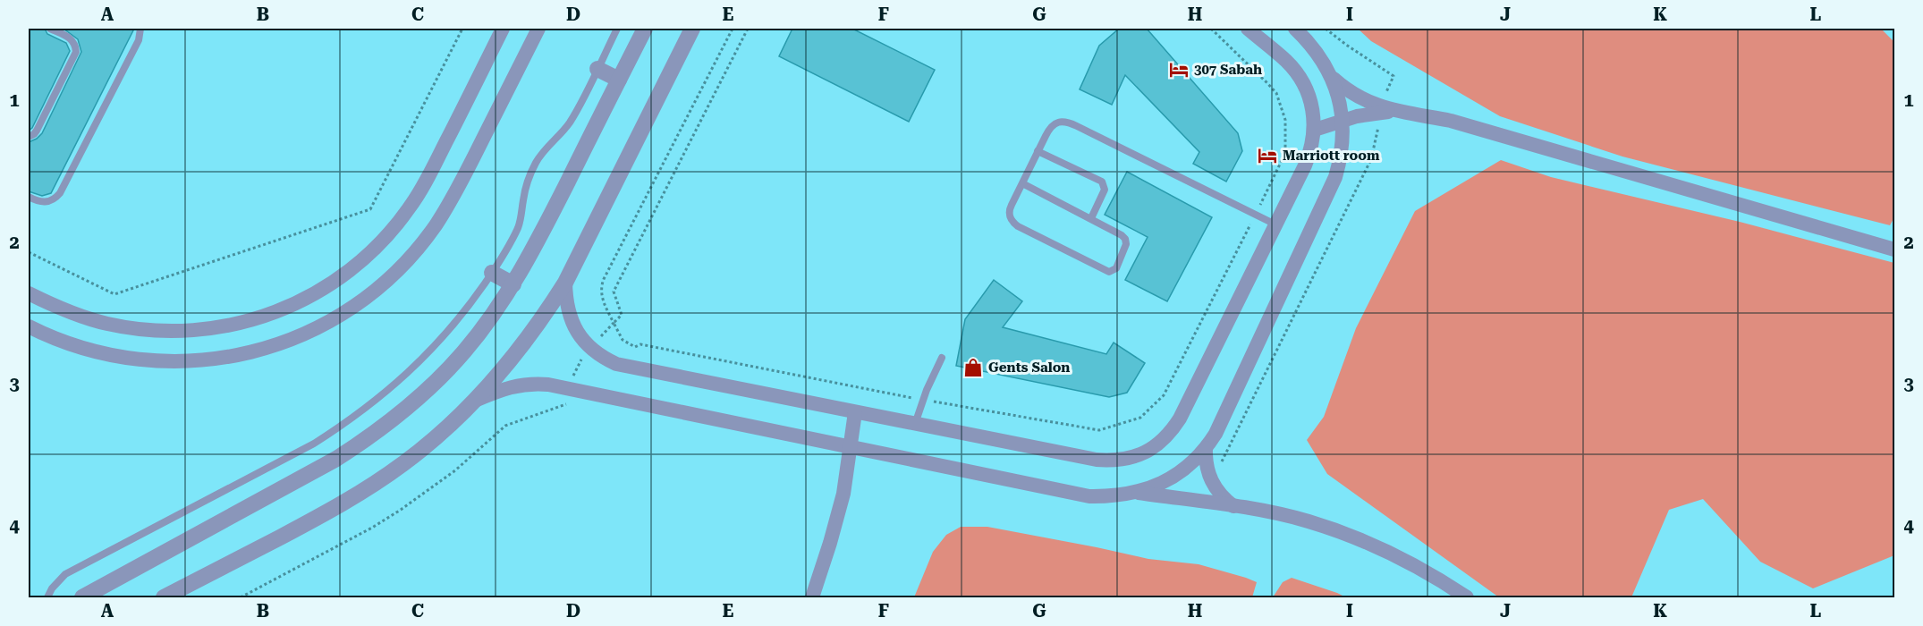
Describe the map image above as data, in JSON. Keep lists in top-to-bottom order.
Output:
{
  "places": {
    "hotel": ["307 Sabah", "Marriott room"],
    "shop": ["Gents Salon"]
  },
  "grid": {
    "columns": [
      "A",
      "B",
      "C",
      "D",
      "E",
      "F",
      "G",
      "H",
      "I",
      "J",
      "K",
      "L"
    ],
    "rows": [
      "1",
      "2",
      "3",
      "4"
    ]
  }
}
